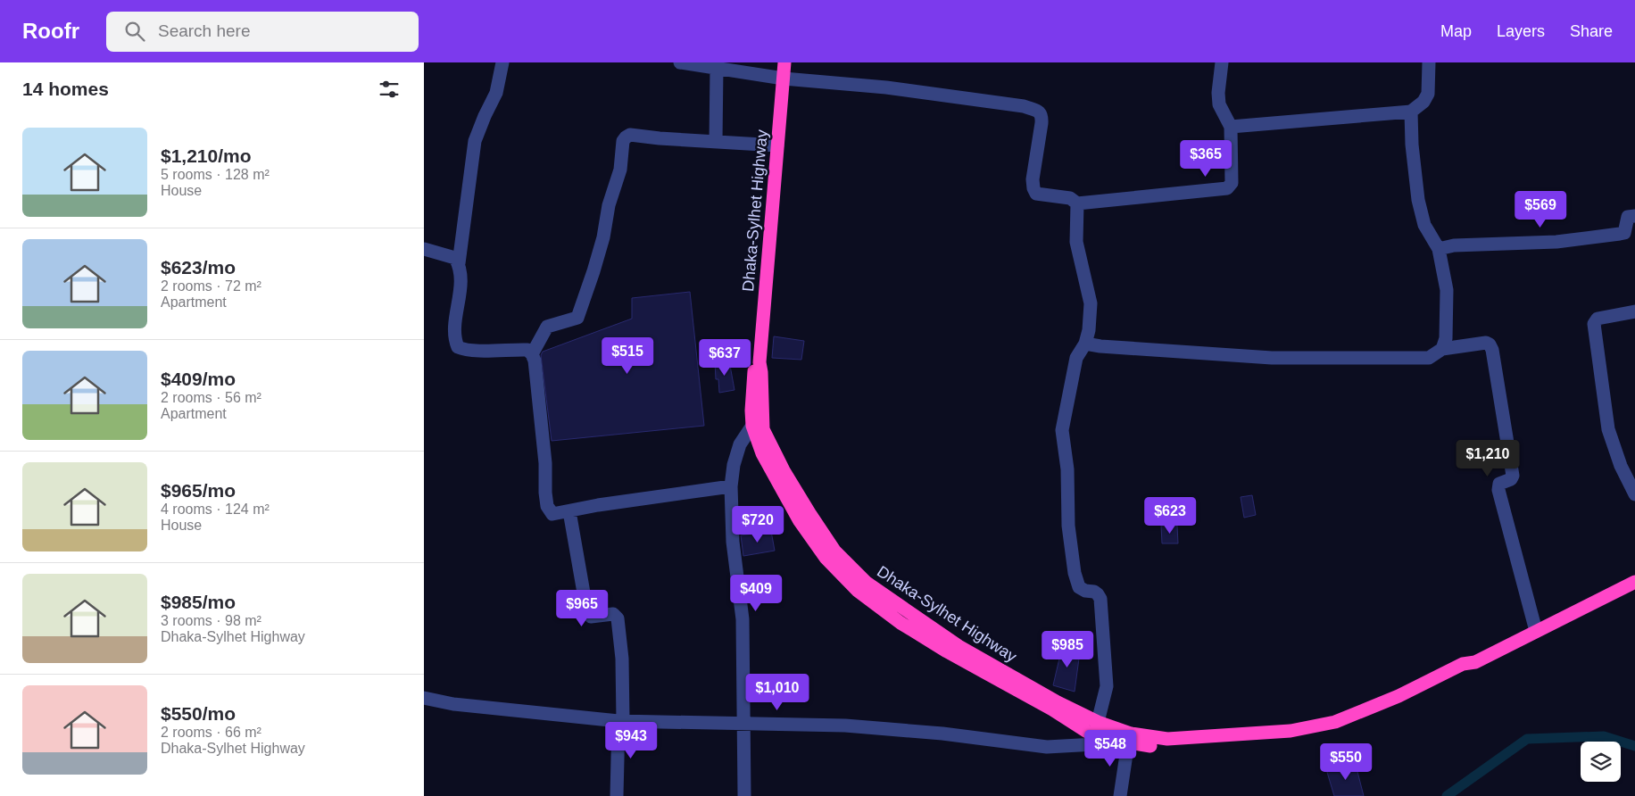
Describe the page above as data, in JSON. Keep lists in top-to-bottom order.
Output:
{
  "streets": {
    "highway": ["Dhaka-Sylhet Highway"]
  },
  "page": {
    "header": "Roofr",
    "search": "Search here",
    "nav": ["Map", "Layers", "Share"],
    "heading": "14 homes",
    "list": [
      {
        "name": "$1,210/mo",
        "note": "5 rooms · 128 m² · House"
      },
      {
        "name": "$623/mo",
        "note": "2 rooms · 72 m² · Apartment"
      },
      {
        "name": "$409/mo",
        "note": "2 rooms · 56 m² · Apartment"
      },
      {
        "name": "$965/mo",
        "note": "4 rooms · 124 m² · House"
      },
      {
        "name": "$985/mo",
        "note": "3 rooms · 98 m² · Dhaka-Sylhet Highway"
      },
      {
        "name": "$550/mo",
        "note": "2 rooms · 66 m² · Dhaka-Sylhet Highway"
      }
    ],
    "price": [
      "$365",
      "$569",
      "$515",
      "$637",
      "$1,210",
      "$623",
      "$720",
      "$409",
      "$965",
      "$985",
      "$1,010",
      "$943",
      "$548",
      "$550"
    ]
  }
}
